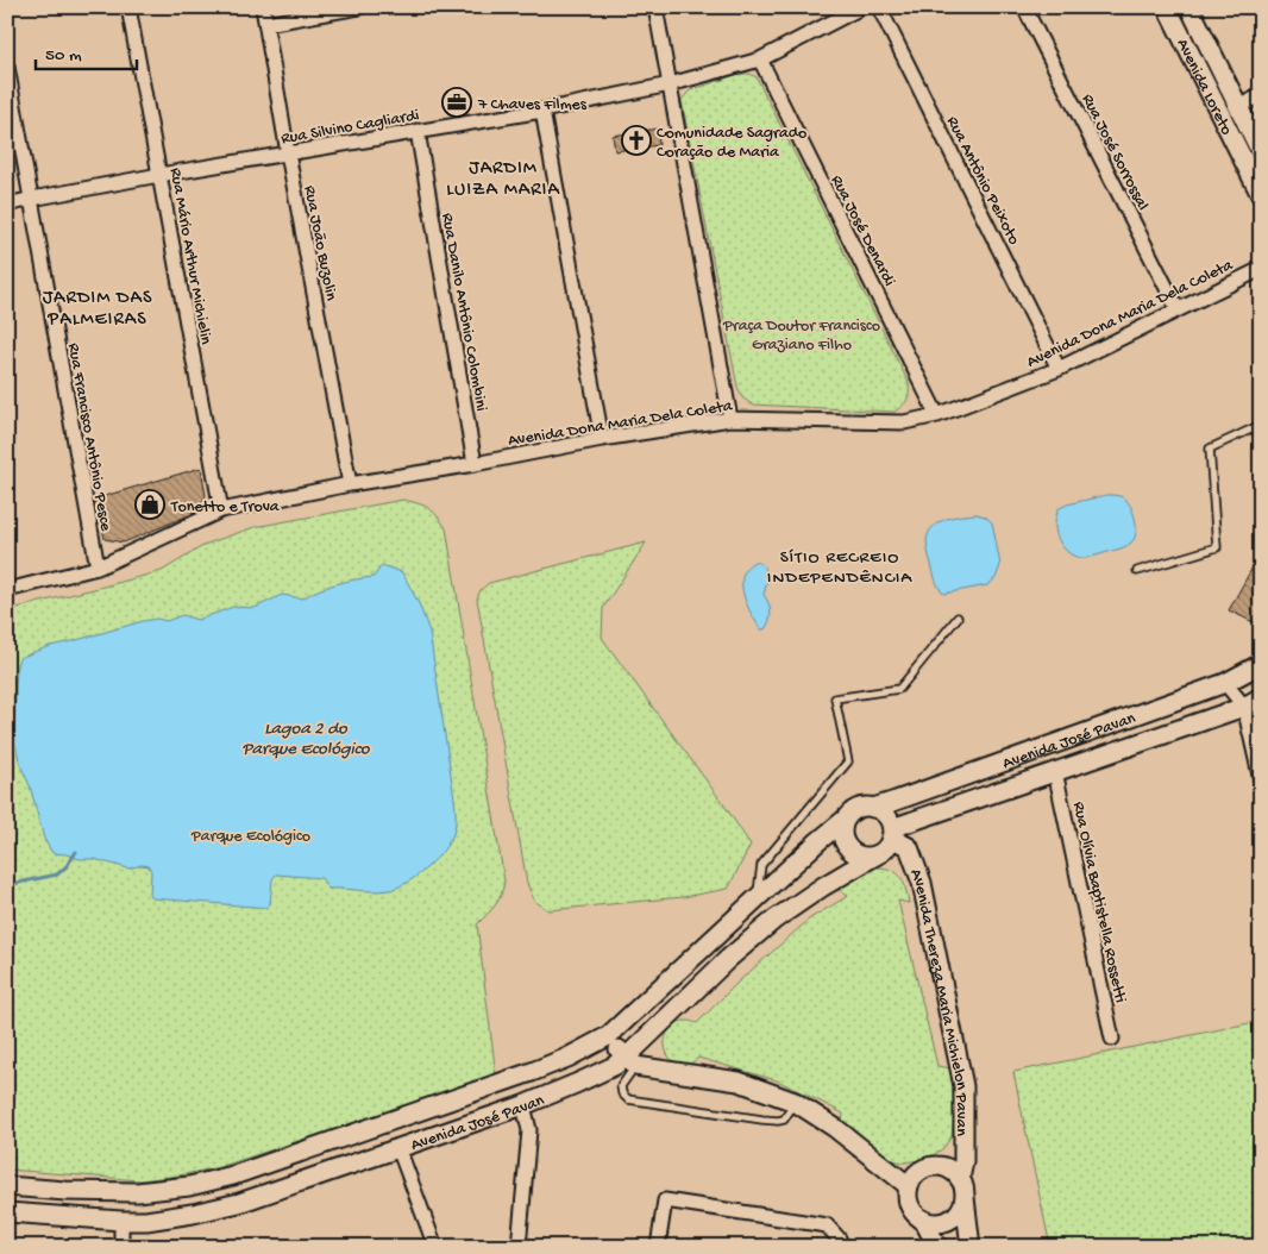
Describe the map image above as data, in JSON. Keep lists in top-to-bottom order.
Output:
{
  "streets": {
    "street": [
      "Avenida Loreto",
      "Rua Silvino Cagliardi",
      "Rua José Sorrossal",
      "Rua Antônio Peixoto",
      "Rua José Denardi",
      "Rua João Buzolin",
      "Rua Mário Arthur Michielin",
      "Rua Danilo Antônio Colombini",
      "Avenida Dona Maria Dela Coleta",
      "Rua Francisco Antônio Pesce",
      "Avenida José Pavan",
      "Rua Olívia Baptistella Rossetti",
      "Avenida Thereza Maria Michielon Pavan"
    ]
  },
  "crossings": [
    ["Rua Silvino Cagliardi", "Rua José Denardi"],
    ["Rua Silvino Cagliardi", "Rua João Buzolin"],
    ["Rua Silvino Cagliardi", "Rua Mário Arthur Michielin"],
    ["Rua Silvino Cagliardi", "Rua Danilo Antônio Colombini"],
    ["Rua Silvino Cagliardi", "Rua Francisco Antônio Pesce"],
    ["Rua José Sorrossal", "Avenida Dona Maria Dela Coleta"],
    ["Rua Antônio Peixoto", "Avenida Dona Maria Dela Coleta"],
    ["Rua José Denardi", "Avenida Dona Maria Dela Coleta"],
    ["Rua João Buzolin", "Avenida Dona Maria Dela Coleta"],
    ["Rua Mário Arthur Michielin", "Avenida Dona Maria Dela Coleta"],
    ["Rua Danilo Antônio Colombini", "Avenida Dona Maria Dela Coleta"],
    ["Avenida Dona Maria Dela Coleta", "Rua Francisco Antônio Pesce"],
    ["Avenida José Pavan", "Rua Olívia Baptistella Rossetti"],
    ["Avenida José Pavan", "Avenida Thereza Maria Michielon Pavan"]
  ],
  "districts": ["JARDIM LUIZA MARIA", "JARDIM DAS PALMEIRAS", "SÍTIO RECREIO INDEPENDÊNCIA"],
  "water": ["Lagoa 2 do Parque Ecológico"],
  "parks": ["Praça Doutor Francisco Graziano Filho", "Parque Ecológico"],
  "places": {
    "office": ["7 Chaves Filmes"],
    "church": ["Comunidade Sagrado Coração de Maria"],
    "shop": ["Tonetto e Trova"]
  },
  "scale_bar": "50 m"
}
